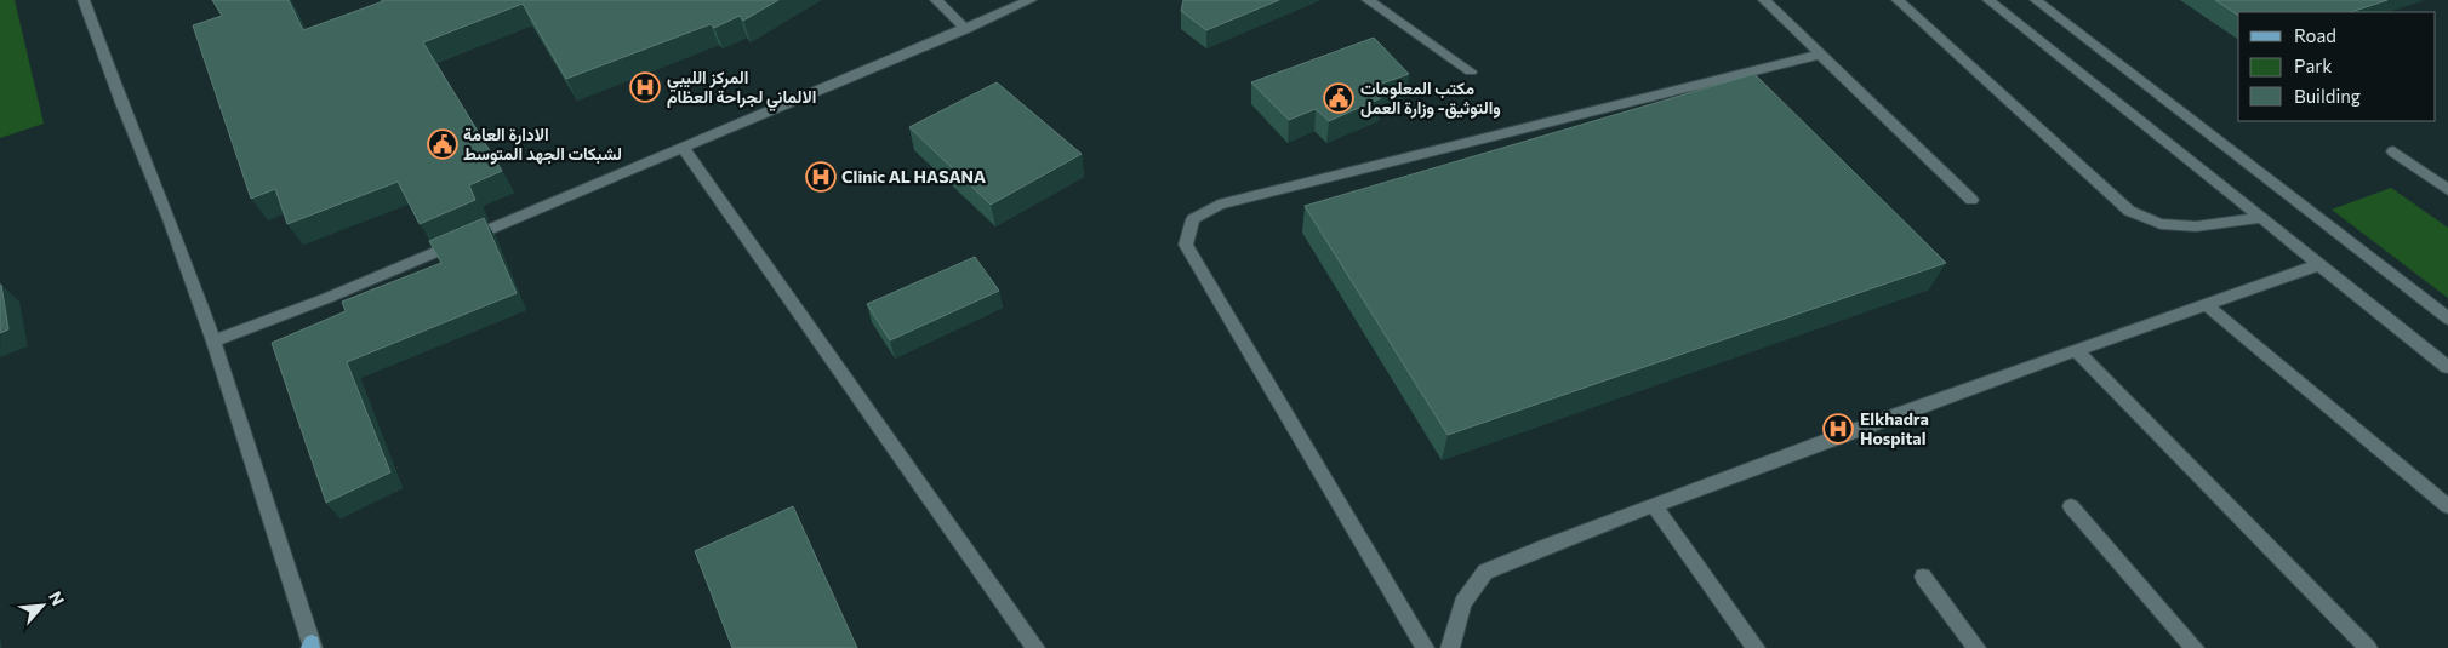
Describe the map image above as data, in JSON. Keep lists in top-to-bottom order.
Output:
{
  "places": {
    "hospital": ["المركز الليبي الالماني لجراحة العظام", "Clinic AL HASANA", "Elkhadra Hospital"],
    "public building": ["مكتب المعلومات والتوثيق- وزارة العمل", "الادارة العامة لشبكات الجهد المتوسط"]
  },
  "legend": ["Road", "Park", "Building"],
  "north": "top right"
}
